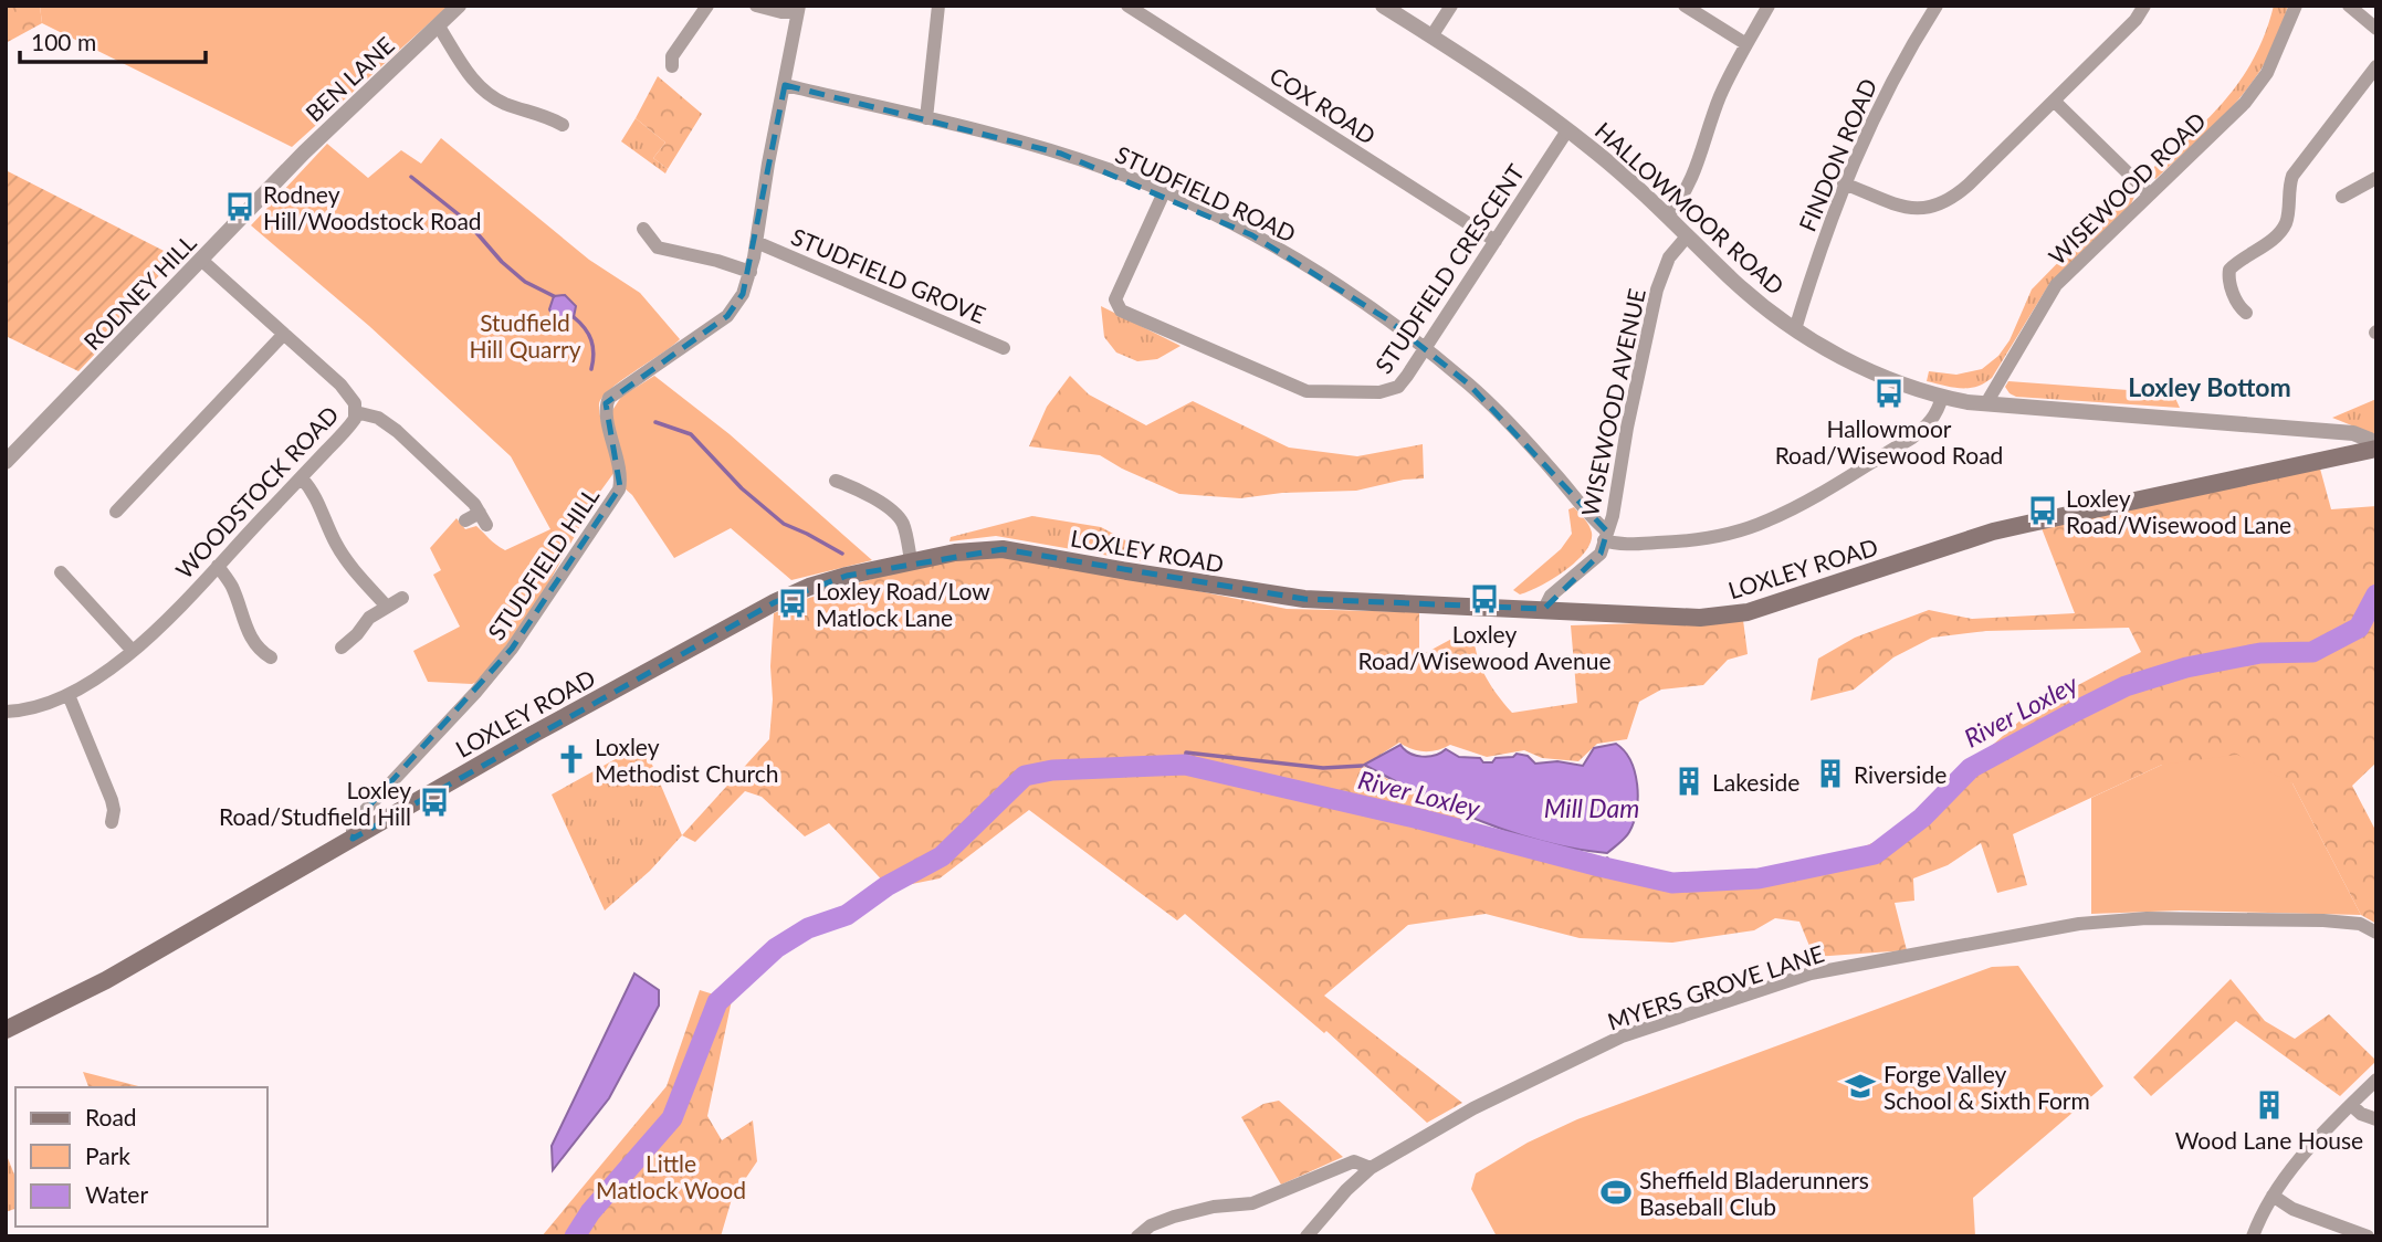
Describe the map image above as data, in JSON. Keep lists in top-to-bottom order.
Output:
{
  "streets": {
    "main road": ["LOXLEY ROAD"],
    "street": [
      "BEN LANE",
      "COX ROAD",
      "FINDON ROAD",
      "WISEWOOD ROAD",
      "STUDFIELD ROAD",
      "HALLOWMOOR ROAD",
      "STUDFIELD CRESCENT",
      "STUDFIELD GROVE",
      "RODNEY HILL",
      "WISEWOOD AVENUE",
      "WOODSTOCK ROAD",
      "STUDFIELD HILL",
      "MYERS GROVE LANE"
    ]
  },
  "crossings": [
    ["BEN LANE", "RODNEY HILL"],
    ["COX ROAD", "STUDFIELD CRESCENT"],
    ["FINDON ROAD", "HALLOWMOOR ROAD"],
    ["WISEWOOD ROAD", "HALLOWMOOR ROAD"],
    ["STUDFIELD ROAD", "STUDFIELD CRESCENT"],
    ["STUDFIELD ROAD", "WISEWOOD AVENUE"],
    ["STUDFIELD ROAD", "STUDFIELD HILL"],
    ["HALLOWMOOR ROAD", "STUDFIELD CRESCENT"],
    ["HALLOWMOOR ROAD", "WISEWOOD AVENUE"],
    ["HALLOWMOOR ROAD", "LOXLEY ROAD"],
    ["STUDFIELD GROVE", "STUDFIELD HILL"],
    ["RODNEY HILL", "WOODSTOCK ROAD"],
    ["LOXLEY ROAD", "STUDFIELD HILL"]
  ],
  "districts": ["Loxley Bottom"],
  "water": ["River Loxley", "Mill Dam"],
  "parks": ["Studfield Hill Quarry", "Little Matlock Wood"],
  "places": {
    "bus stop": [
      "Rodney Hill/Woodstock Road",
      "Hallowmoor Road/Wisewood Road",
      "Loxley Road/Wisewood Lane",
      "Loxley Road/Wisewood Avenue",
      "Loxley Road/Low Matlock Lane",
      "Loxley Road/Studfield Hill"
    ],
    "church": ["Loxley Methodist Church"],
    "building": ["Riverside", "Lakeside", "Wood Lane House"],
    "school or university": ["Forge Valley School & Sixth Form"],
    "sports": ["Sheffield Bladerunners Baseball Club"]
  },
  "legend": ["Road", "Park", "Water"],
  "scale_bar": "100 m"
}
